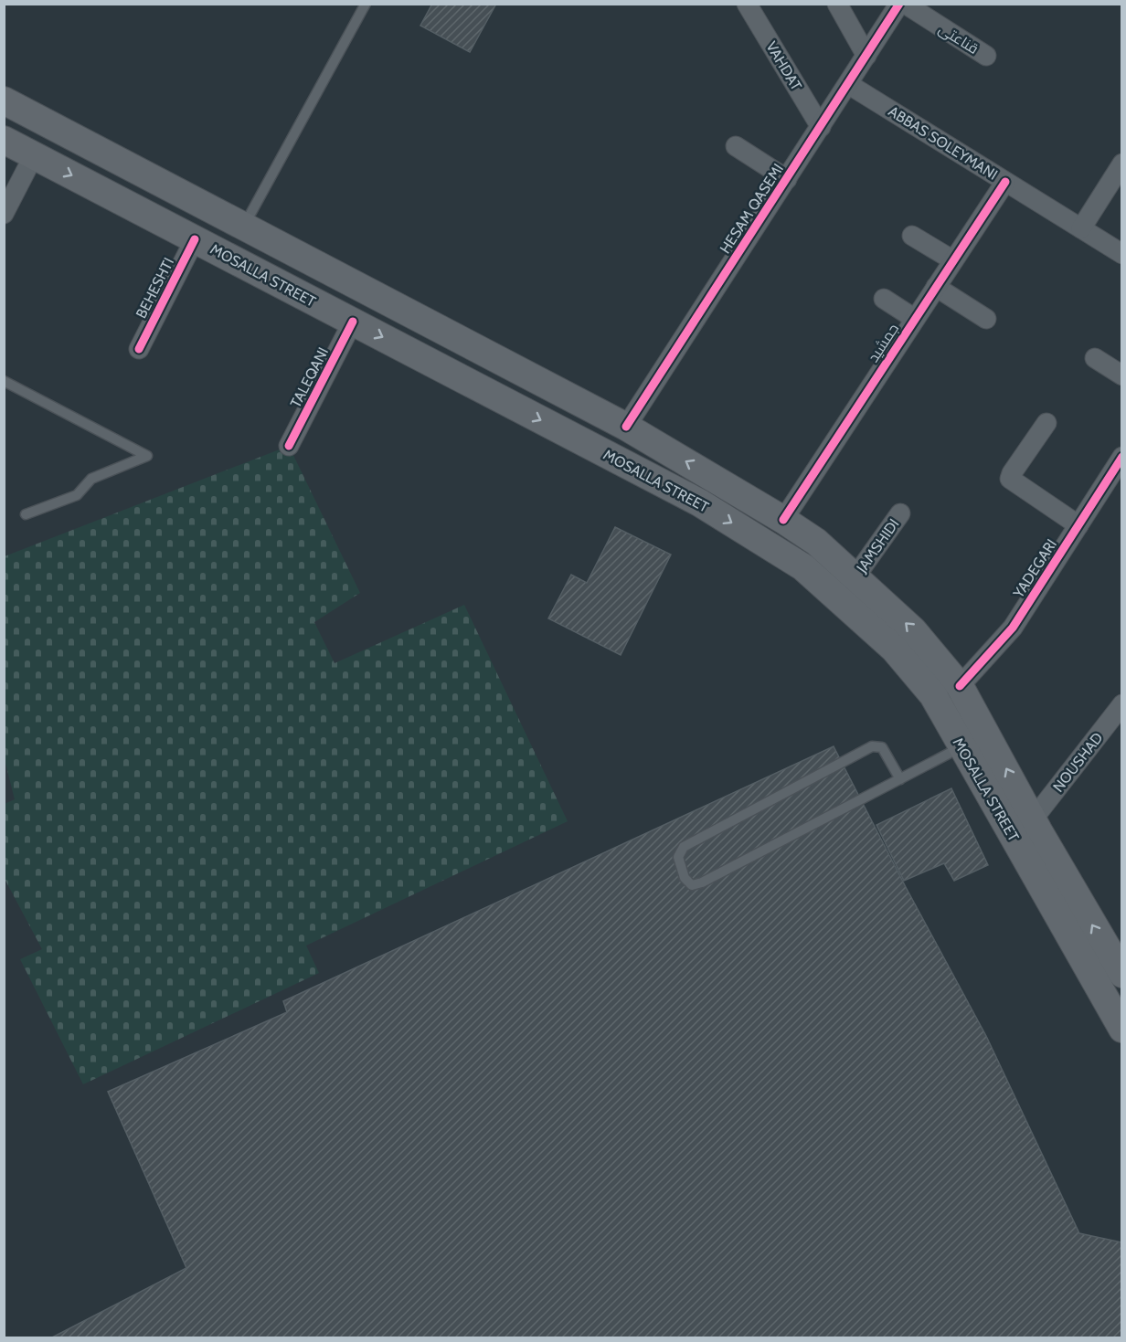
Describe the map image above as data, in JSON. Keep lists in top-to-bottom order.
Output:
{
  "streets": {
    "main road": ["MOSALLA STREET"],
    "street": [
      "قناعتی",
      "VAHDAT",
      "ABBAS SOLEYMANI",
      "HESAM QASEMI",
      "BEHESHTI",
      "جمشید",
      "TALEQANI",
      "JAMSHIDI",
      "YADEGARI",
      "NOUSHAD"
    ]
  },
  "crossings": [
    ["VAHDAT", "HESAM QASEMI"],
    ["ABBAS SOLEYMANI", "HESAM QASEMI"],
    ["ABBAS SOLEYMANI", "جمشید"],
    ["HESAM QASEMI", "MOSALLA STREET"],
    ["MOSALLA STREET", "BEHESHTI"],
    ["MOSALLA STREET", "جمشید"],
    ["MOSALLA STREET", "TALEQANI"],
    ["MOSALLA STREET", "JAMSHIDI"],
    ["MOSALLA STREET", "YADEGARI"],
    ["MOSALLA STREET", "NOUSHAD"]
  ]
}
